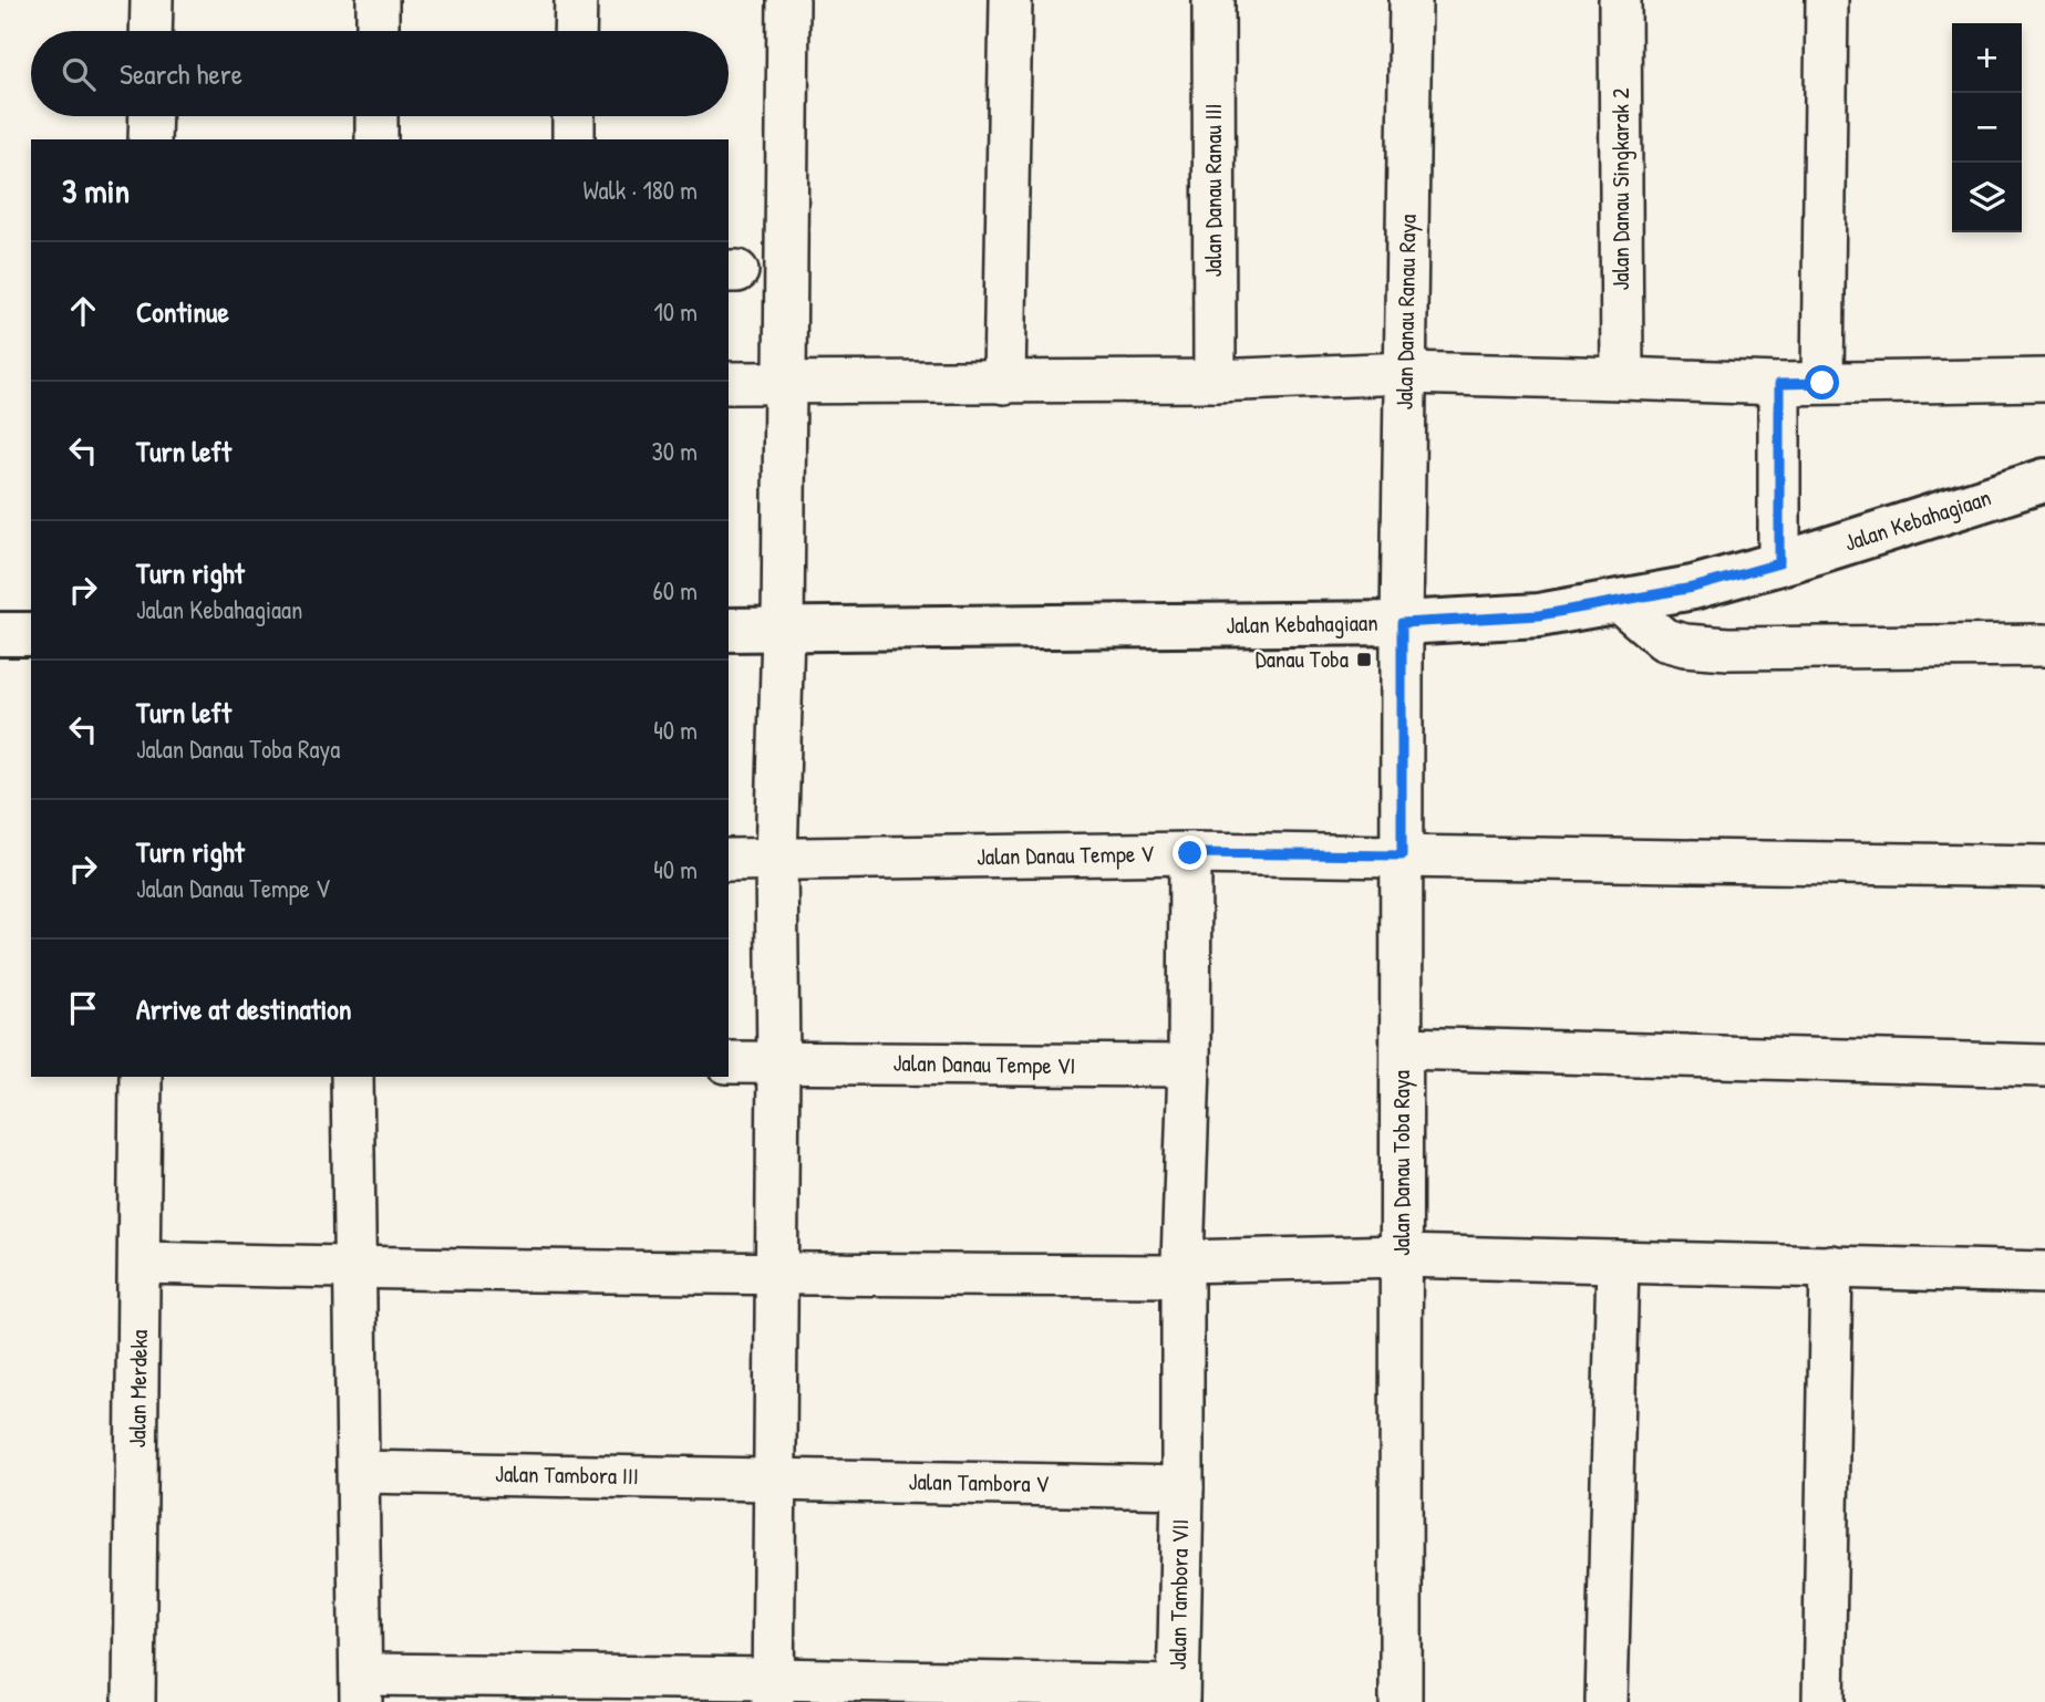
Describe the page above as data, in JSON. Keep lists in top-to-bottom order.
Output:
{
  "streets": {
    "street": [
      "Jalan Danau Singkarak 2",
      "Jalan Danau Ranau III",
      "Jalan Danau Ranau Raya",
      "Jalan Kebahagiaan",
      "Jalan Danau Tempe V",
      "Jalan Danau Tempe VI",
      "Jalan Danau Toba Raya",
      "Jalan Merdeka",
      "Jalan Tambora III",
      "Jalan Tambora V",
      "Jalan Tambora VII"
    ]
  },
  "crossings": [
    ["Jalan Danau Ranau Raya", "Jalan Kebahagiaan"],
    ["Jalan Danau Ranau Raya", "Jalan Danau Toba Raya"],
    ["Jalan Kebahagiaan", "Jalan Danau Toba Raya"],
    ["Jalan Danau Tempe V", "Jalan Danau Toba Raya"],
    ["Jalan Danau Tempe V", "Jalan Tambora VII"],
    ["Jalan Danau Tempe VI", "Jalan Tambora VII"],
    ["Jalan Tambora III", "Jalan Tambora V"],
    ["Jalan Tambora V", "Jalan Tambora VII"]
  ],
  "places": {
    "transit": ["Danau Toba"]
  },
  "page": {
    "map_buttons": ["+", "−"],
    "search": "Search here",
    "heading": ["3 min", "Walk · 180 m"],
    "list": [
      ["Continue", "10 m"],
      ["Turn left", "30 m"],
      ["Turn right", "Jalan Kebahagiaan", "60 m"],
      ["Turn left", "Jalan Danau Toba Raya", "40 m"],
      ["Turn right", "Jalan Danau Tempe V", "40 m"],
      "Arrive at destination"
    ]
  }
}
